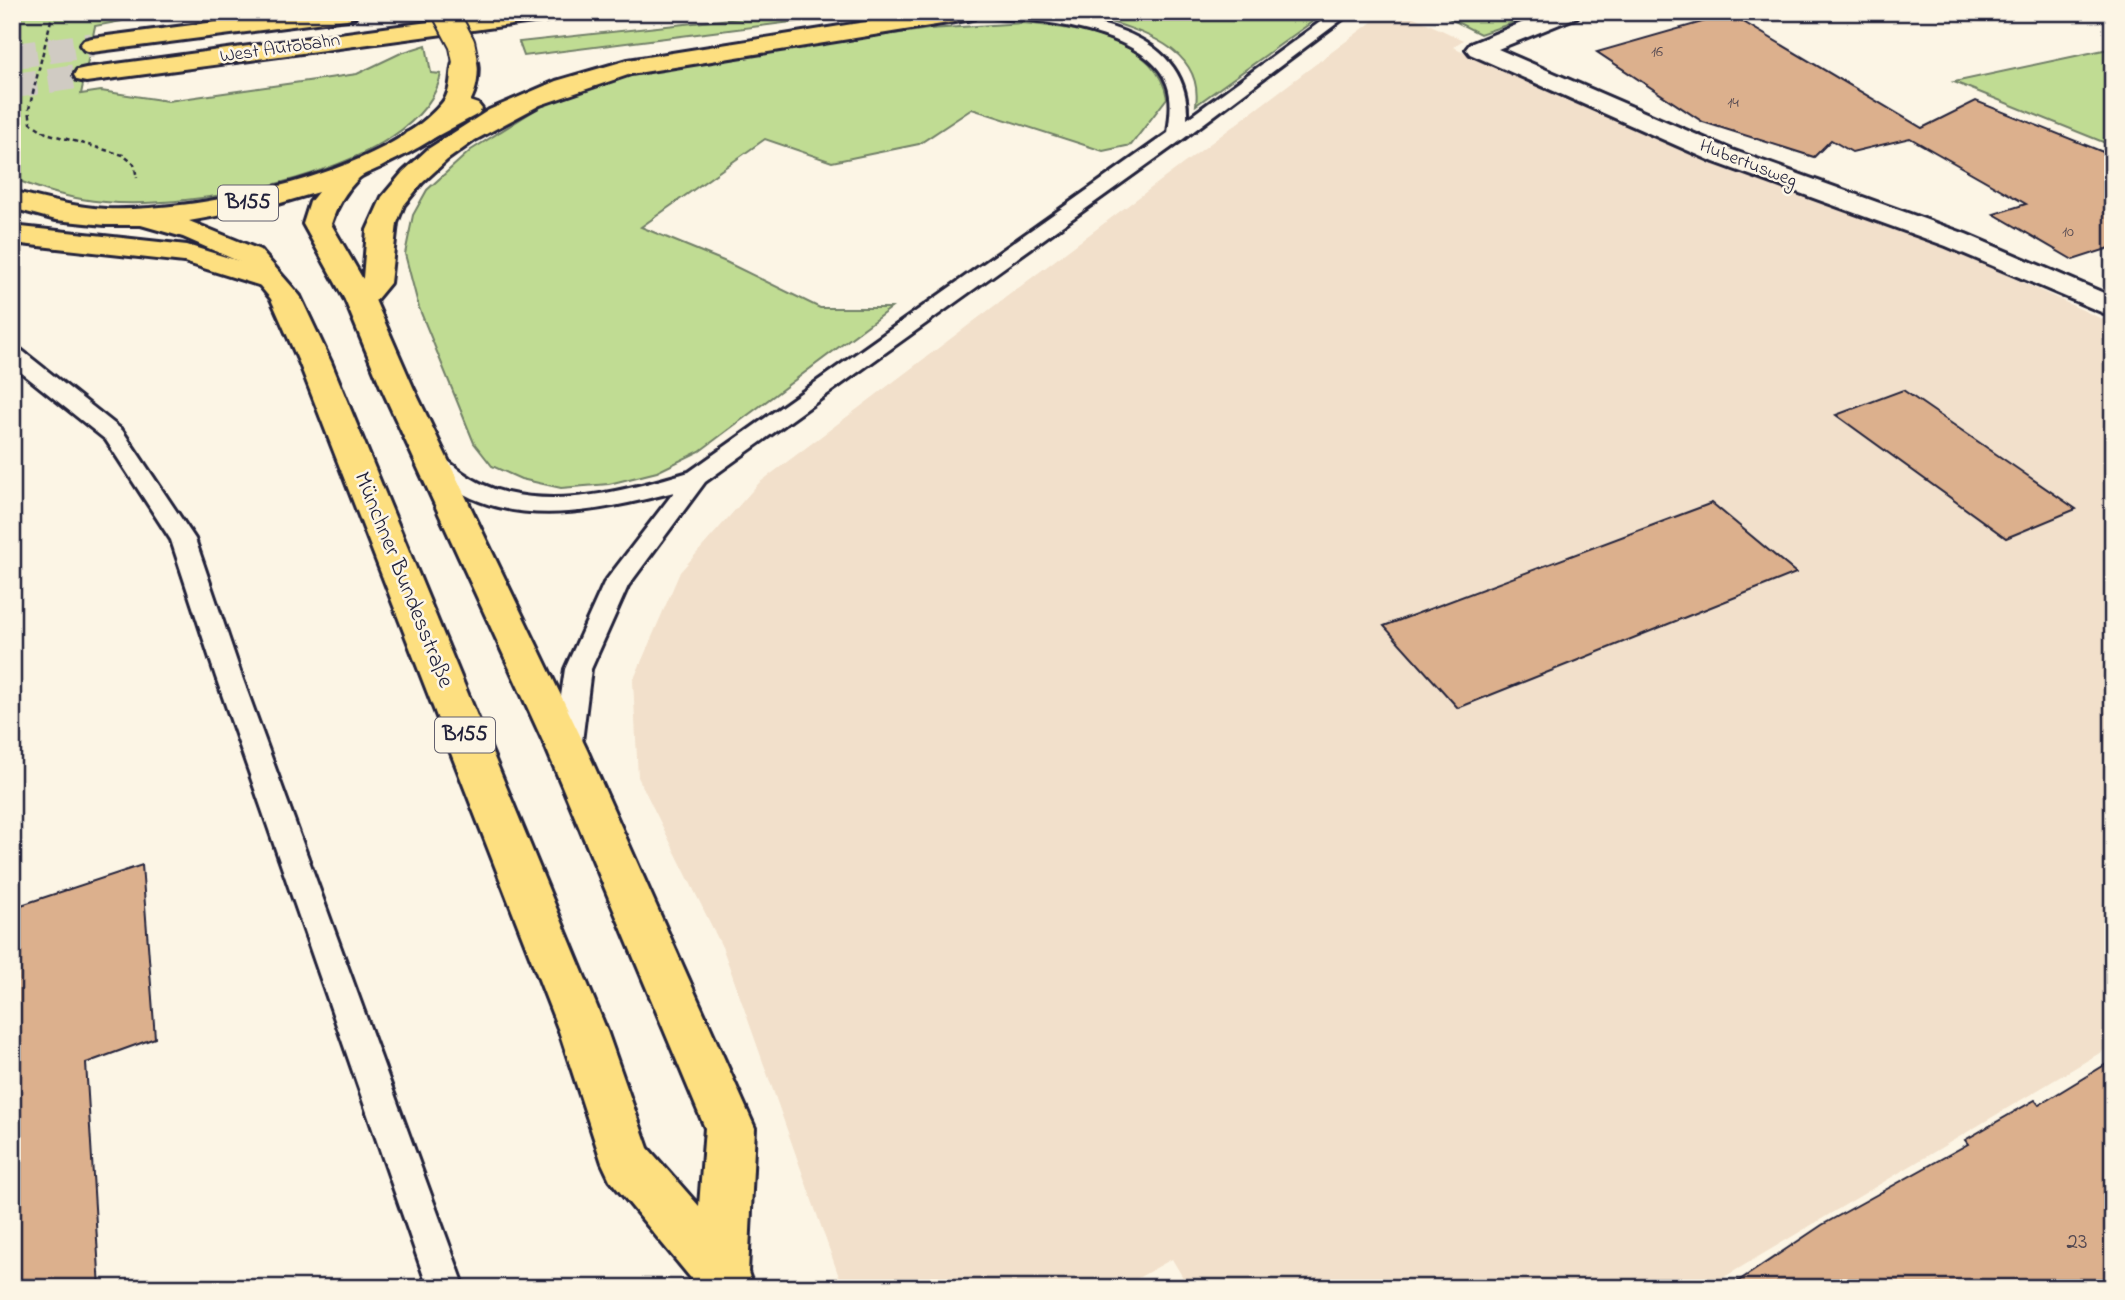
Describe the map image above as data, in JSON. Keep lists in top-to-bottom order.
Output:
{
  "streets": {
    "main road": ["West Autobahn", "B155", "Münchner Bundesstraße"],
    "street": ["Hubertusweg"]
  },
  "house_numbers": [
    "16",
    "14",
    "10",
    "23"
  ]
}
